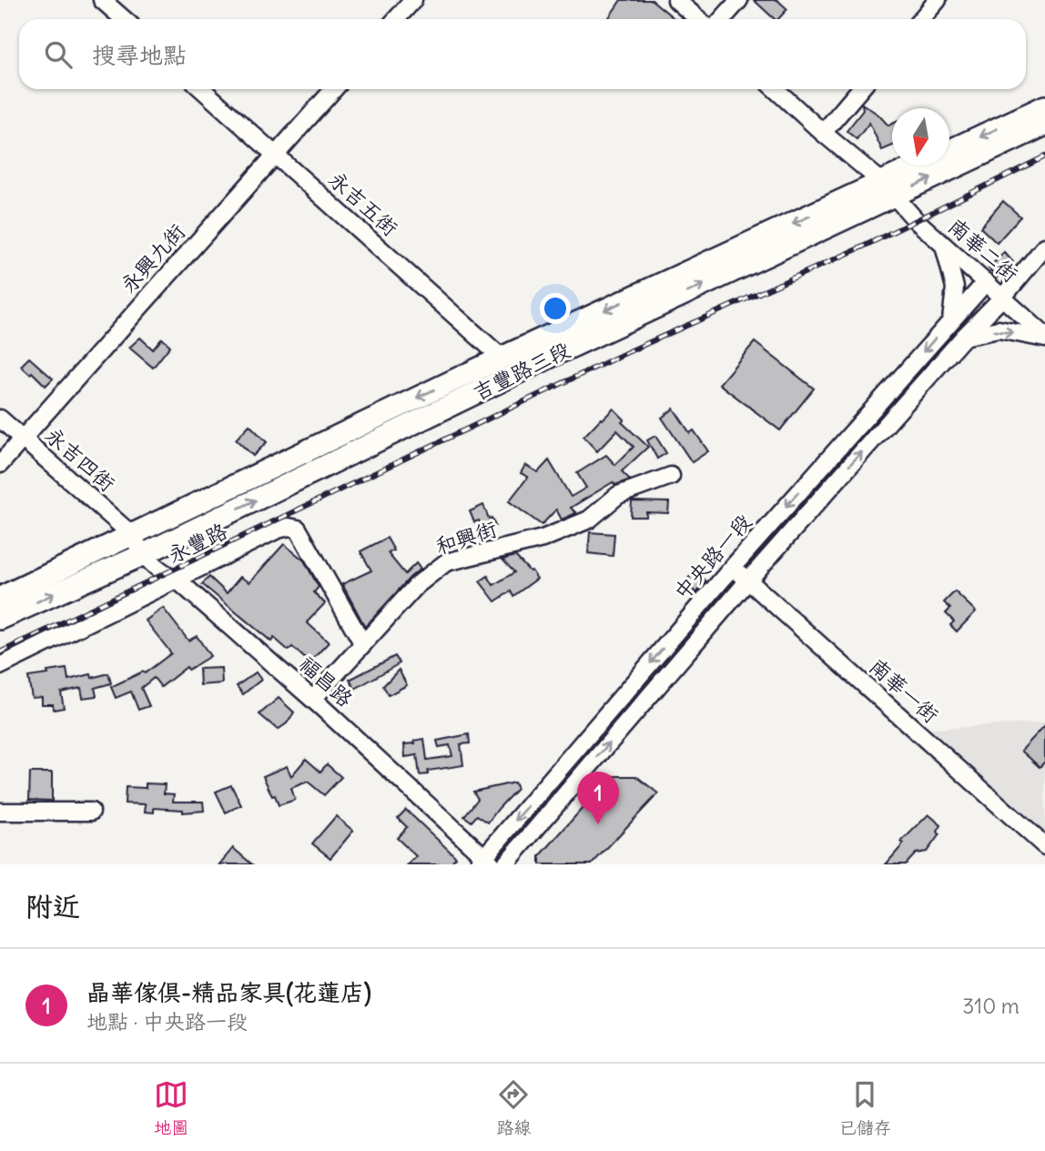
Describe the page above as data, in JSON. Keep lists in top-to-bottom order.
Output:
{
  "streets": {
    "main road": ["吉豐路三段"],
    "street": [
      "永吉五街",
      "南華二街",
      "永興九街",
      "永吉四街",
      "和興街",
      "永豐路",
      "中央路一段",
      "福昌路",
      "南華一街"
    ]
  },
  "crossings": [
    ["永吉五街", "永興九街"],
    ["永吉五街", "吉豐路三段"],
    ["南華二街", "吉豐路三段"],
    ["南華二街", "中央路一段"],
    ["永興九街", "永吉四街"],
    ["吉豐路三段", "永吉四街"],
    ["吉豐路三段", "福昌路"],
    ["永吉四街", "福昌路"],
    ["和興街", "永豐路"],
    ["和興街", "福昌路"],
    ["永豐路", "福昌路"],
    ["中央路一段", "福昌路"],
    ["中央路一段", "南華一街"]
  ],
  "north": "bottom",
  "page": {
    "search": "搜尋地點",
    "pins": "1",
    "heading": "附近",
    "list": [
      {
        "mark": "1",
        "name": "晶華傢俱-精品家具(花蓮店)",
        "note": "地點 · 中央路一段",
        "value": "310 m"
      }
    ],
    "nav": ["地圖", "路線", "已儲存"]
  }
}
